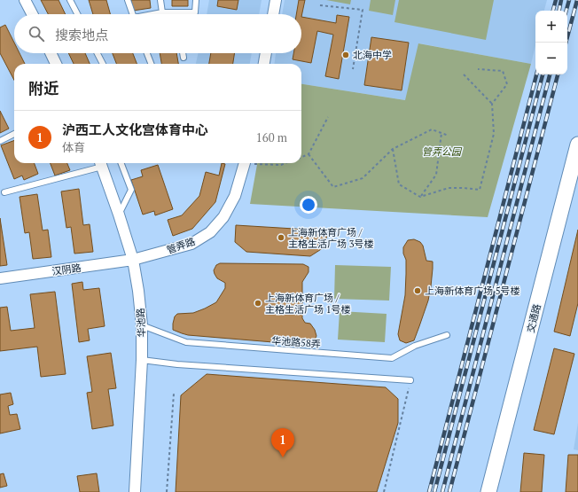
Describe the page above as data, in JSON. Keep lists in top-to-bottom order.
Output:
{
  "streets": {
    "main road": ["交通路"],
    "street": ["管弄路", "汉阴路", "华池路"],
    "lane": ["华池路58弄"]
  },
  "crossings": [
    ["管弄路", "汉阴路"],
    ["管弄路", "华池路"],
    ["汉阴路", "华池路"],
    ["华池路", "华池路58弄"]
  ],
  "parks": ["管弄公园"],
  "places": [
    "北海中学",
    "上海新体育广场 / 主格生活广场 3号楼",
    "上海新体育广场 5号楼",
    "上海新体育广场 / 主格生活广场 1号楼"
  ],
  "page": {
    "map_buttons": ["+", "−"],
    "search": "搜索地点",
    "heading": "附近",
    "list": [
      {
        "mark": "1",
        "name": "沪西工人文化宫体育中心",
        "note": "体育",
        "value": "160 m"
      }
    ],
    "pins": "1"
  }
}
